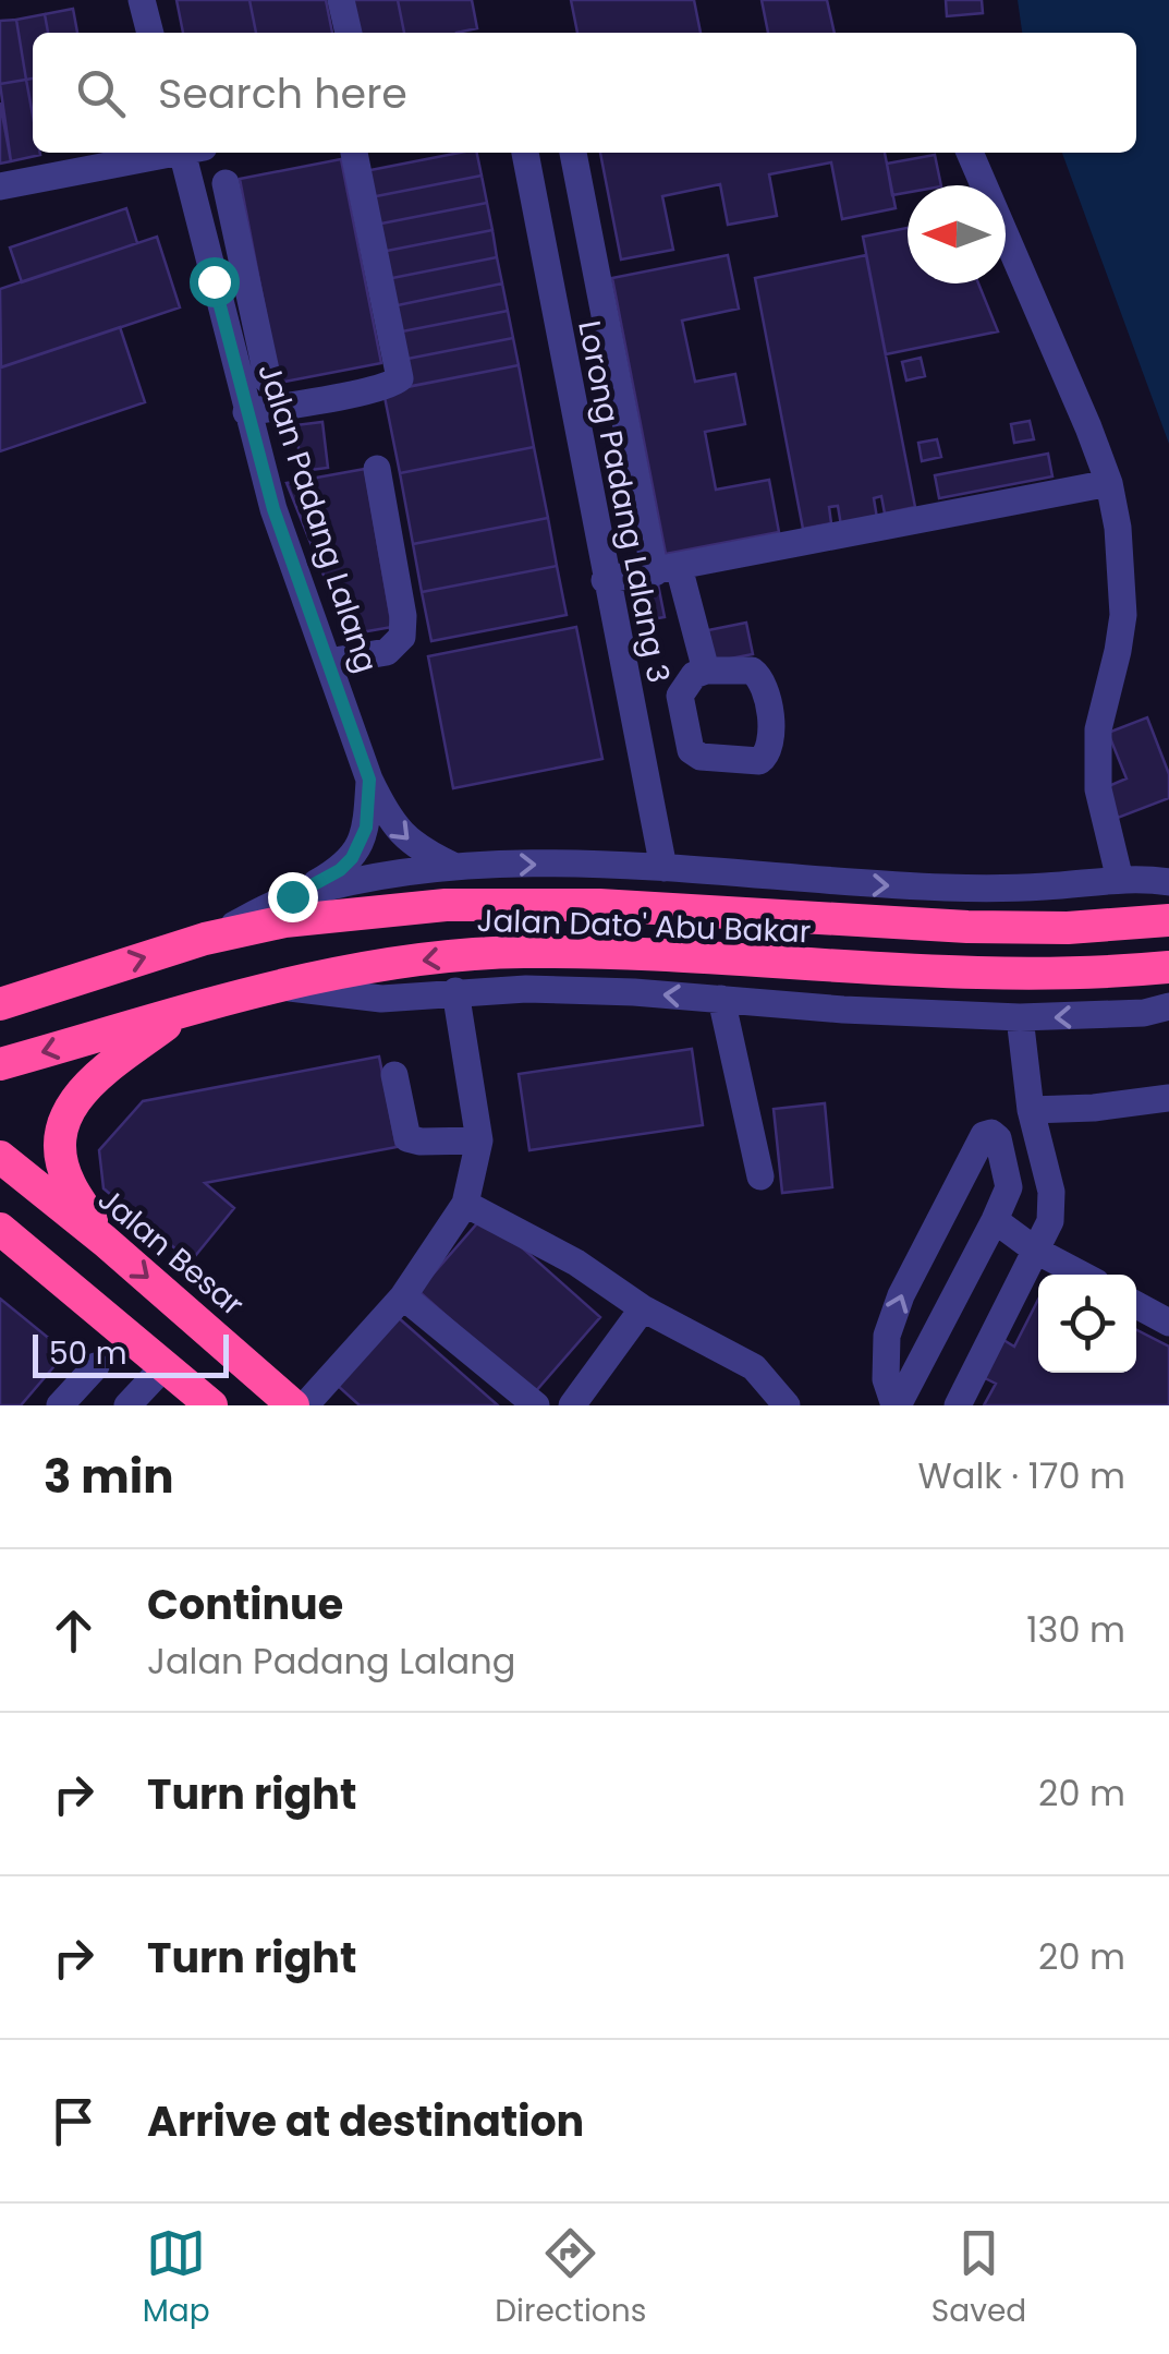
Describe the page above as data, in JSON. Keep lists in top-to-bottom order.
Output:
{
  "streets": {
    "highway": ["Jalan Dato' Abu Bakar", "Jalan Besar"],
    "street": ["Lorong Padang Lalang 3", "Jalan Padang Lalang"]
  },
  "scale_bar": "50 m",
  "north": "left",
  "page": {
    "search": "Search here",
    "scale": "50 m",
    "heading": ["3 min", "Walk · 170 m"],
    "list": [
      ["Continue", "Jalan Padang Lalang", "130 m"],
      ["Turn right", "20 m"],
      ["Turn right", "20 m"],
      "Arrive at destination"
    ],
    "nav": ["Map", "Directions", "Saved"]
  }
}
